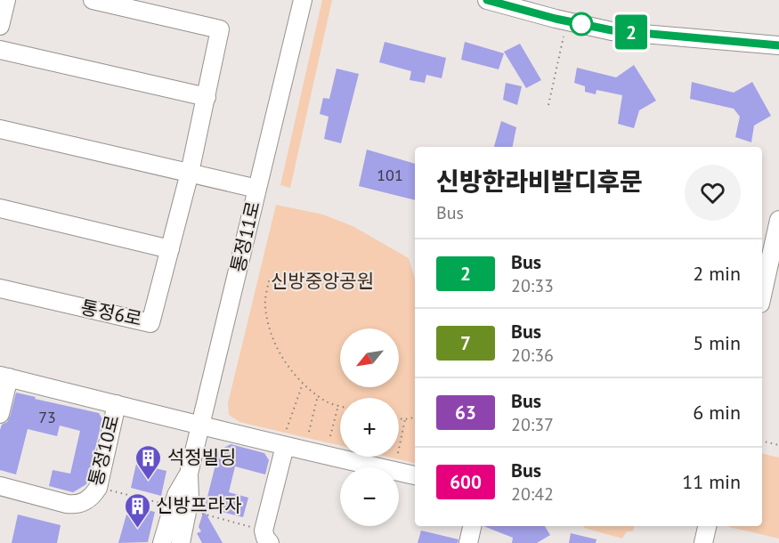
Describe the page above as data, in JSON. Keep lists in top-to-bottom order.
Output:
{
  "streets": {
    "street": ["통정11로", "통정6로", "통정10로"]
  },
  "crossings": [
    ["통정11로", "통정10로"]
  ],
  "parks": ["신방중앙공원"],
  "places": {
    "building": ["석정빌딩", "신방프라자"]
  },
  "lines": ["bus line 2"],
  "house_numbers": ["101", "73"],
  "north": "bottom left",
  "page": {
    "on_map": "2",
    "heading": ["신방한라비발디후문", "Bus"],
    "list": [
      {
        "mark": "2",
        "name": "Bus",
        "note": "20:33",
        "value": "2 min"
      },
      {
        "mark": "7",
        "name": "Bus",
        "note": "20:36",
        "value": "5 min"
      },
      {
        "mark": "63",
        "name": "Bus",
        "note": "20:37",
        "value": "6 min"
      },
      {
        "mark": "600",
        "name": "Bus",
        "note": "20:42",
        "value": "11 min"
      }
    ],
    "map_buttons": ["+", "−"]
  }
}
